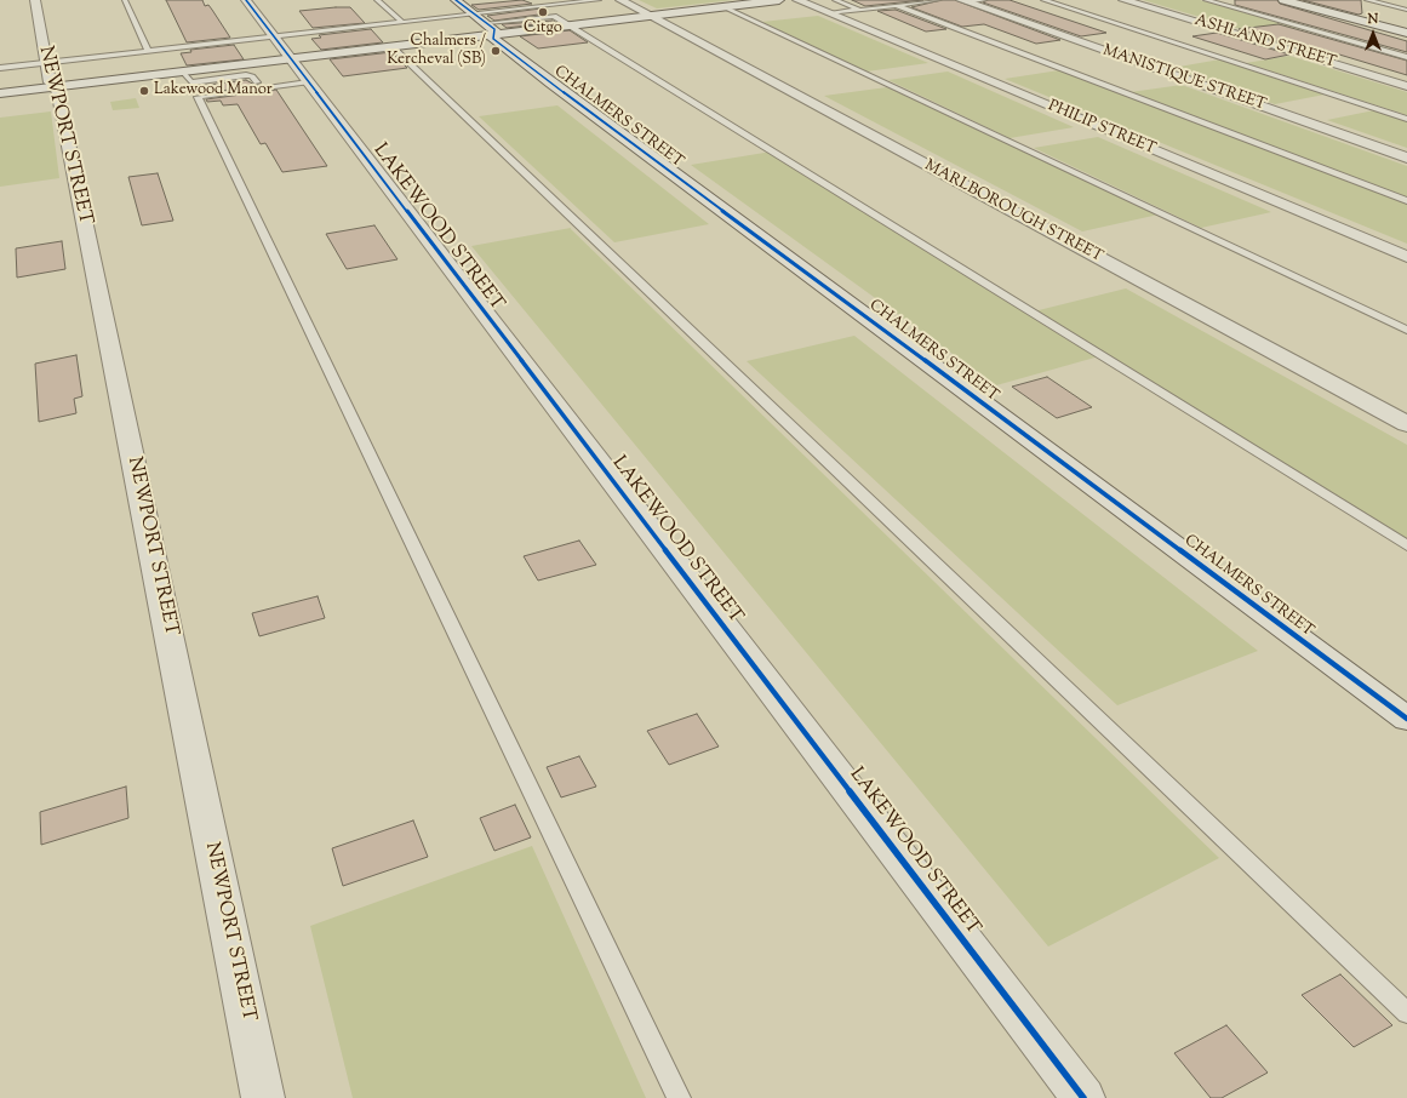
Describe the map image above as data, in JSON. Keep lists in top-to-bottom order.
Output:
{
  "streets": {
    "street": [
      "ASHLAND STREET",
      "MANISTIQUE STREET",
      "CHALMERS STREET",
      "PHILIP STREET",
      "NEWPORT STREET",
      "MARLBOROUGH STREET",
      "LAKEWOOD STREET"
    ]
  },
  "places": ["Citgo", "Chalmers / Kercheval (SB)", "Lakewood Manor"],
  "north": "top"
}
